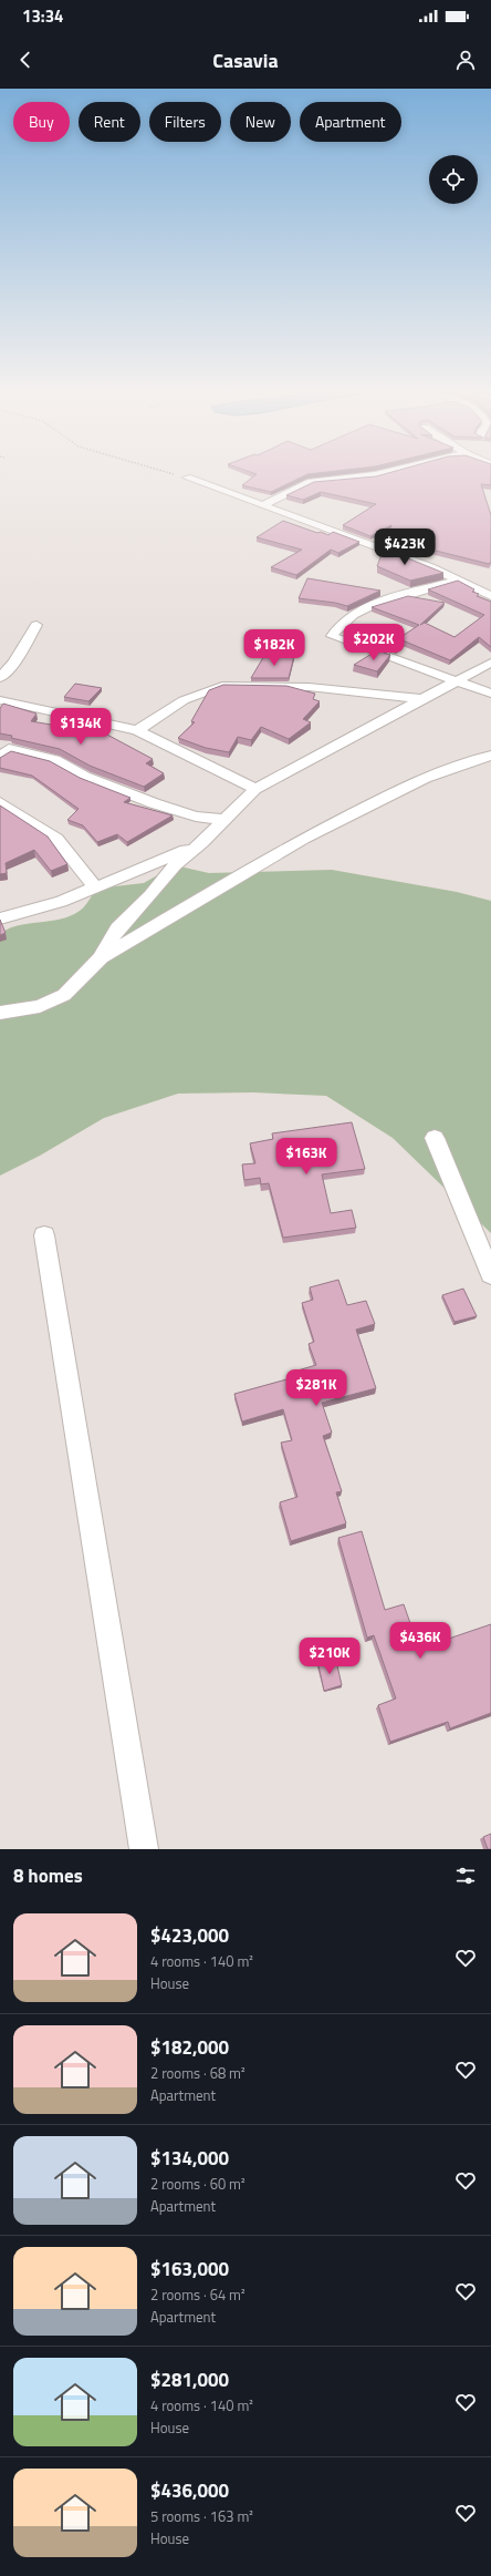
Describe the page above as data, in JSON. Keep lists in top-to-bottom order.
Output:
{
  "page": {
    "status": "13:34",
    "header": "Casavia",
    "chip": [
      "Buy",
      "Rent",
      "Filters",
      "New",
      "Apartment"
    ],
    "price": [
      "$423K",
      "$202K",
      "$182K",
      "$134K",
      "$163K",
      "$281K",
      "$436K",
      "$210K"
    ],
    "heading": "8 homes",
    "list": [
      {
        "name": "$423,000",
        "note": "4 rooms · 140 m² · House"
      },
      {
        "name": "$182,000",
        "note": "2 rooms · 68 m² · Apartment"
      },
      {
        "name": "$134,000",
        "note": "2 rooms · 60 m² · Apartment"
      },
      {
        "name": "$163,000",
        "note": "2 rooms · 64 m² · Apartment"
      },
      {
        "name": "$281,000",
        "note": "4 rooms · 140 m² · House"
      },
      {
        "name": "$436,000",
        "note": "5 rooms · 163 m² · House"
      }
    ]
  }
}
